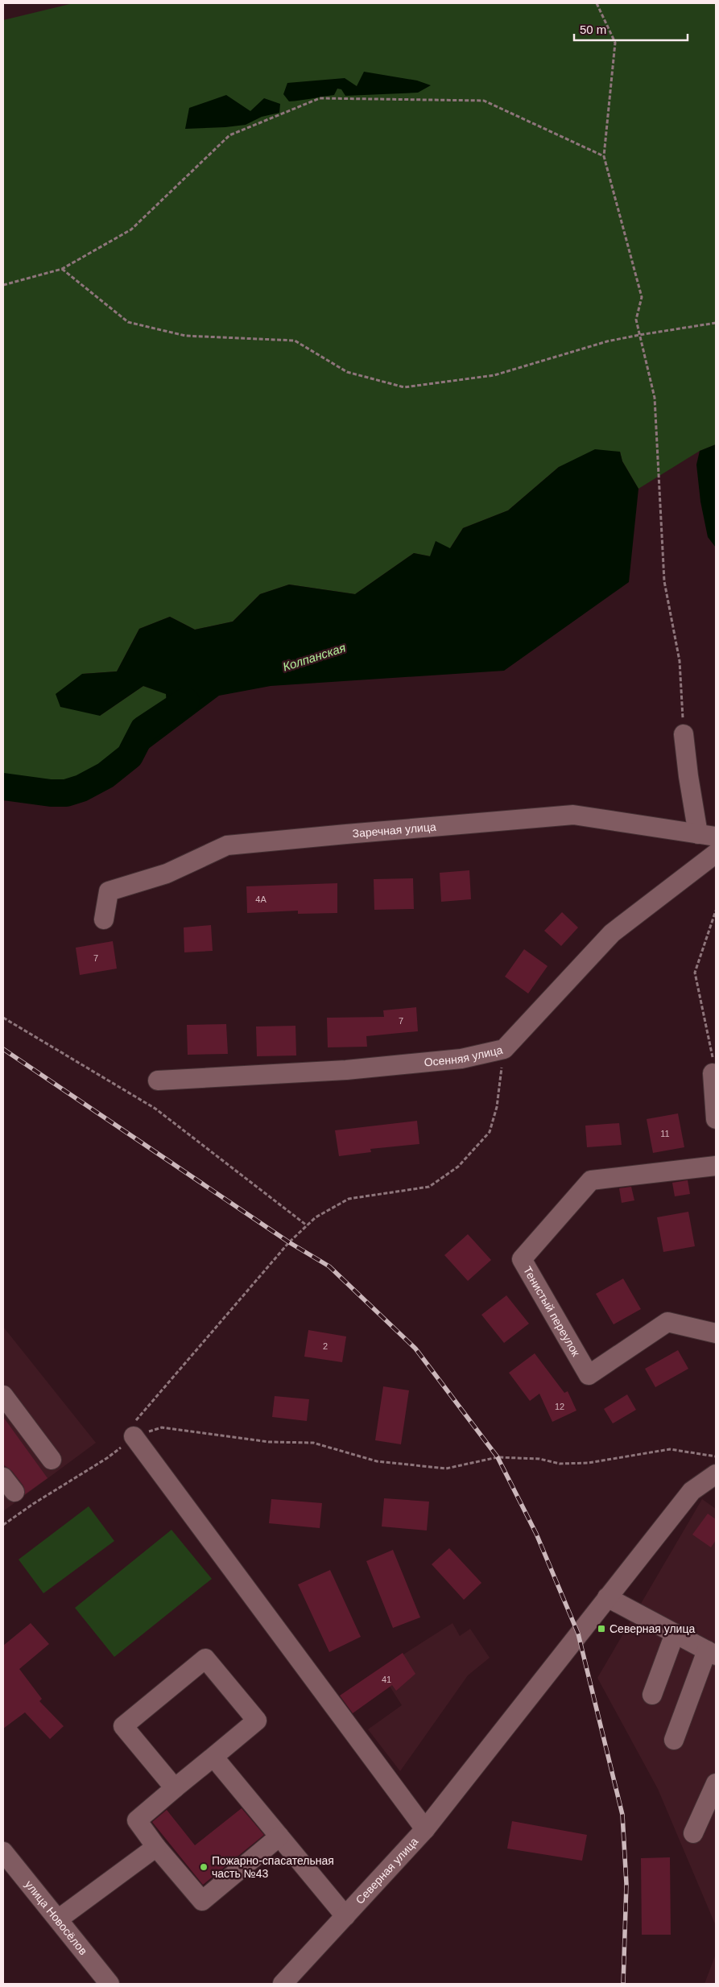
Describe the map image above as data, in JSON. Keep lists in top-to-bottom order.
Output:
{
  "streets": {
    "street": [
      "Заречная улица",
      "Осенняя улица",
      "Тенистый переулок",
      "Северная улица",
      "улица Новосёлов"
    ]
  },
  "water": ["Колпанская"],
  "places": {
    "transit": ["Северная улица"],
    "other": ["Пожарно-спасательная часть №43"]
  },
  "house_numbers": [
    "4А",
    "7",
    "7",
    "11",
    "2",
    "12",
    "41"
  ],
  "scale_bar": "50 m"
}
